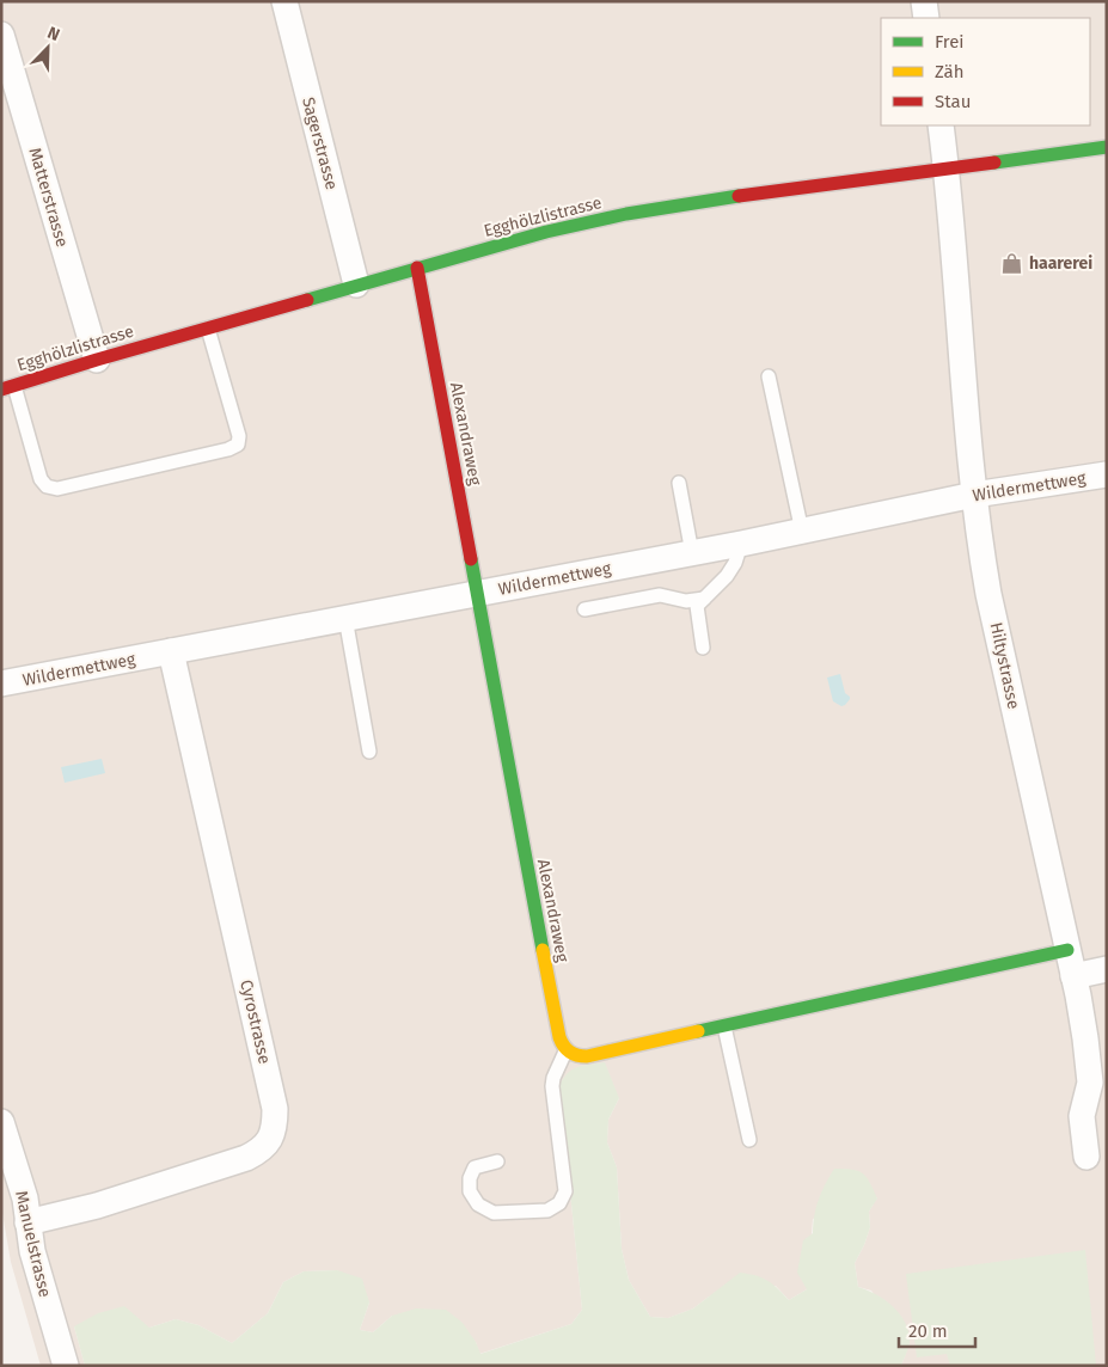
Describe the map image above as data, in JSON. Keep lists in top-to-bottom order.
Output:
{
  "streets": {
    "street": [
      "Sagerstrasse",
      "Matterstrasse",
      "Egghölzlistrasse",
      "Alexandraweg",
      "Wildermettweg",
      "Hiltystrasse",
      "Cyrostrasse",
      "Manuelstrasse"
    ]
  },
  "crossings": [
    ["Sagerstrasse", "Egghölzlistrasse"],
    ["Matterstrasse", "Egghölzlistrasse"],
    ["Egghölzlistrasse", "Alexandraweg"],
    ["Egghölzlistrasse", "Hiltystrasse"],
    ["Alexandraweg", "Wildermettweg"],
    ["Wildermettweg", "Hiltystrasse"],
    ["Wildermettweg", "Cyrostrasse"],
    ["Cyrostrasse", "Manuelstrasse"]
  ],
  "places": {
    "shop": ["haarerei"]
  },
  "legend": ["Frei", "Zäh", "Stau"],
  "scale_bar": "20 m",
  "north": "top right"
}
